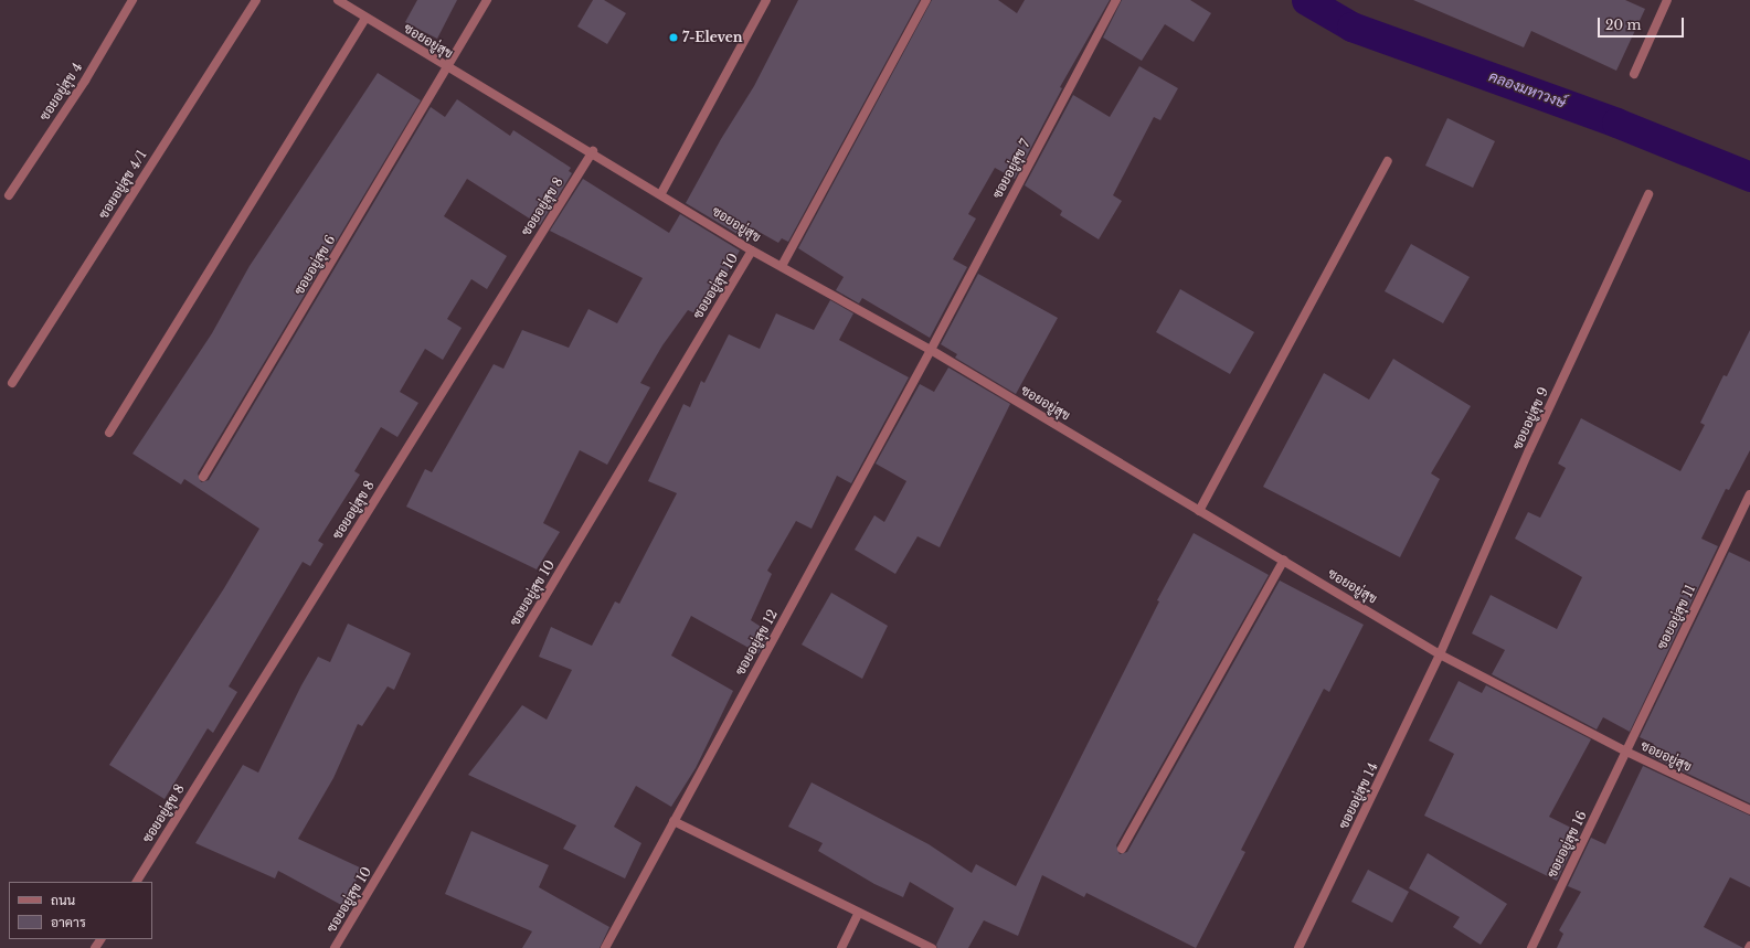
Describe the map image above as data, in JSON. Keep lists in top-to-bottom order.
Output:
{
  "streets": {
    "street": [
      "ซอยอยู่สุข",
      "ซอยอยู่สุข 4",
      "ซอยอยู่สุข 7",
      "ซอยอยู่สุข 4/1",
      "ซอยอยู่สุข 8",
      "ซอยอยู่สุข 6",
      "ซอยอยู่สุข 10",
      "ซอยอยู่สุข 9",
      "ซอยอยู่สุข 11",
      "ซอยอยู่สุข 12",
      "ซอยอยู่สุข 14",
      "ซอยอยู่สุข 16"
    ]
  },
  "crossings": [
    ["ซอยอยู่สุข", "ซอยอยู่สุข 7"],
    ["ซอยอยู่สุข", "ซอยอยู่สุข 8"],
    ["ซอยอยู่สุข", "ซอยอยู่สุข 6"],
    ["ซอยอยู่สุข", "ซอยอยู่สุข 10"],
    ["ซอยอยู่สุข", "ซอยอยู่สุข 9"],
    ["ซอยอยู่สุข", "ซอยอยู่สุข 11"],
    ["ซอยอยู่สุข", "ซอยอยู่สุข 12"],
    ["ซอยอยู่สุข", "ซอยอยู่สุข 14"],
    ["ซอยอยู่สุข", "ซอยอยู่สุข 16"],
    ["ซอยอยู่สุข 7", "ซอยอยู่สุข 12"],
    ["ซอยอยู่สุข 9", "ซอยอยู่สุข 14"],
    ["ซอยอยู่สุข 11", "ซอยอยู่สุข 16"]
  ],
  "water": ["คลองมหาวงษ์"],
  "places": ["7-Eleven"],
  "legend": ["ถนน", "อาคาร"],
  "scale_bar": "20 m"
}
